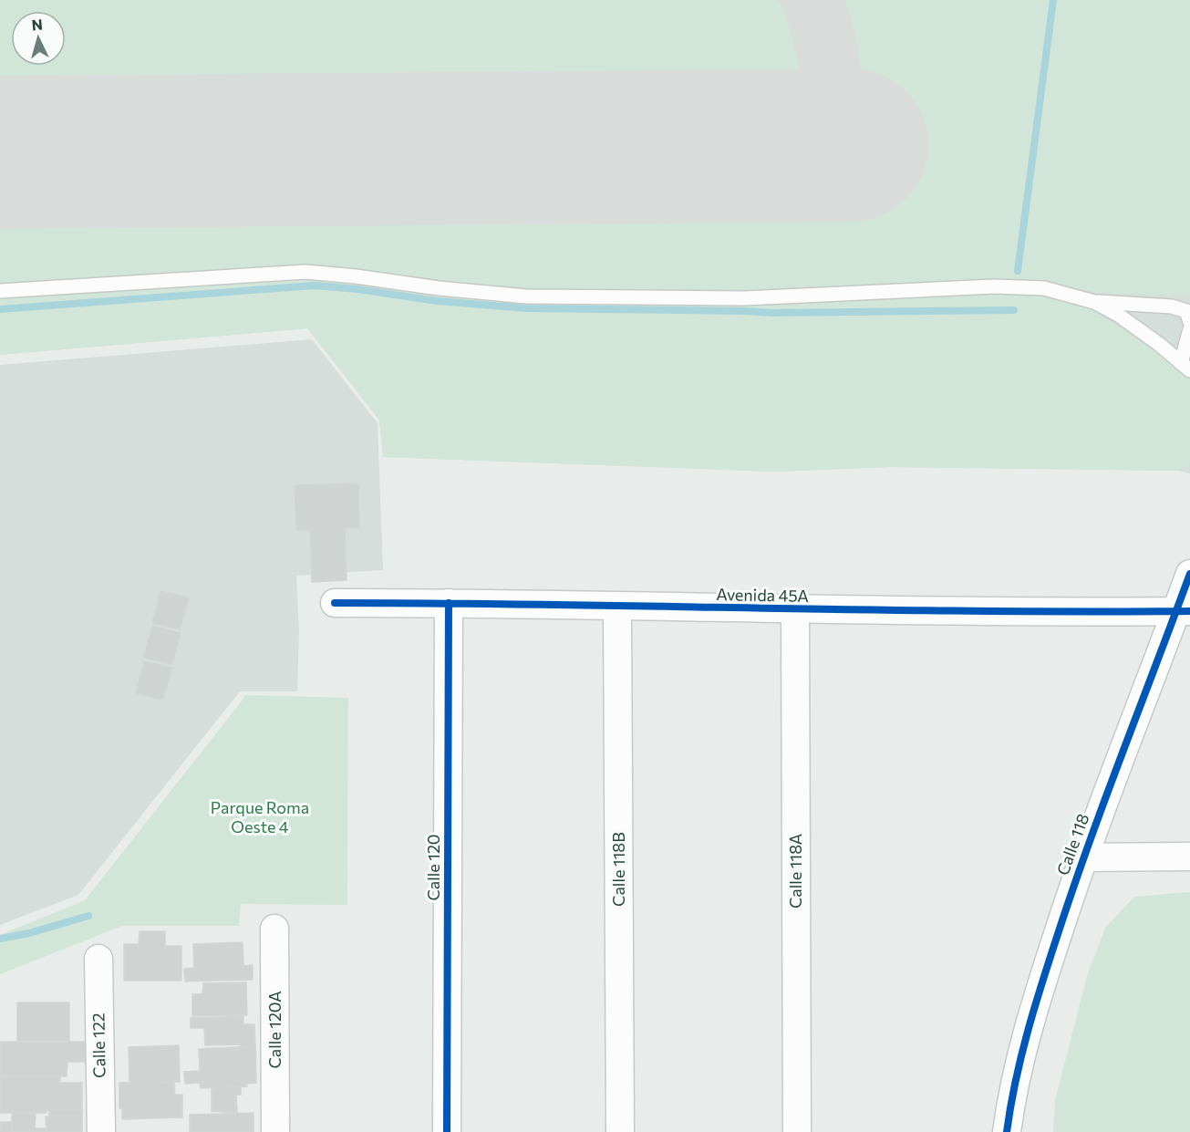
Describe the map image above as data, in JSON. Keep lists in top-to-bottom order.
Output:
{
  "streets": {
    "street": [
      "Avenida 45A",
      "Calle 118",
      "Calle 120",
      "Calle 118B",
      "Calle 118A",
      "Calle 120A",
      "Calle 122"
    ]
  },
  "crossings": [
    ["Avenida 45A", "Calle 118"],
    ["Avenida 45A", "Calle 120"],
    ["Avenida 45A", "Calle 118B"],
    ["Avenida 45A", "Calle 118A"]
  ],
  "parks": ["Parque Roma Oeste 4"],
  "north": "top"
}
